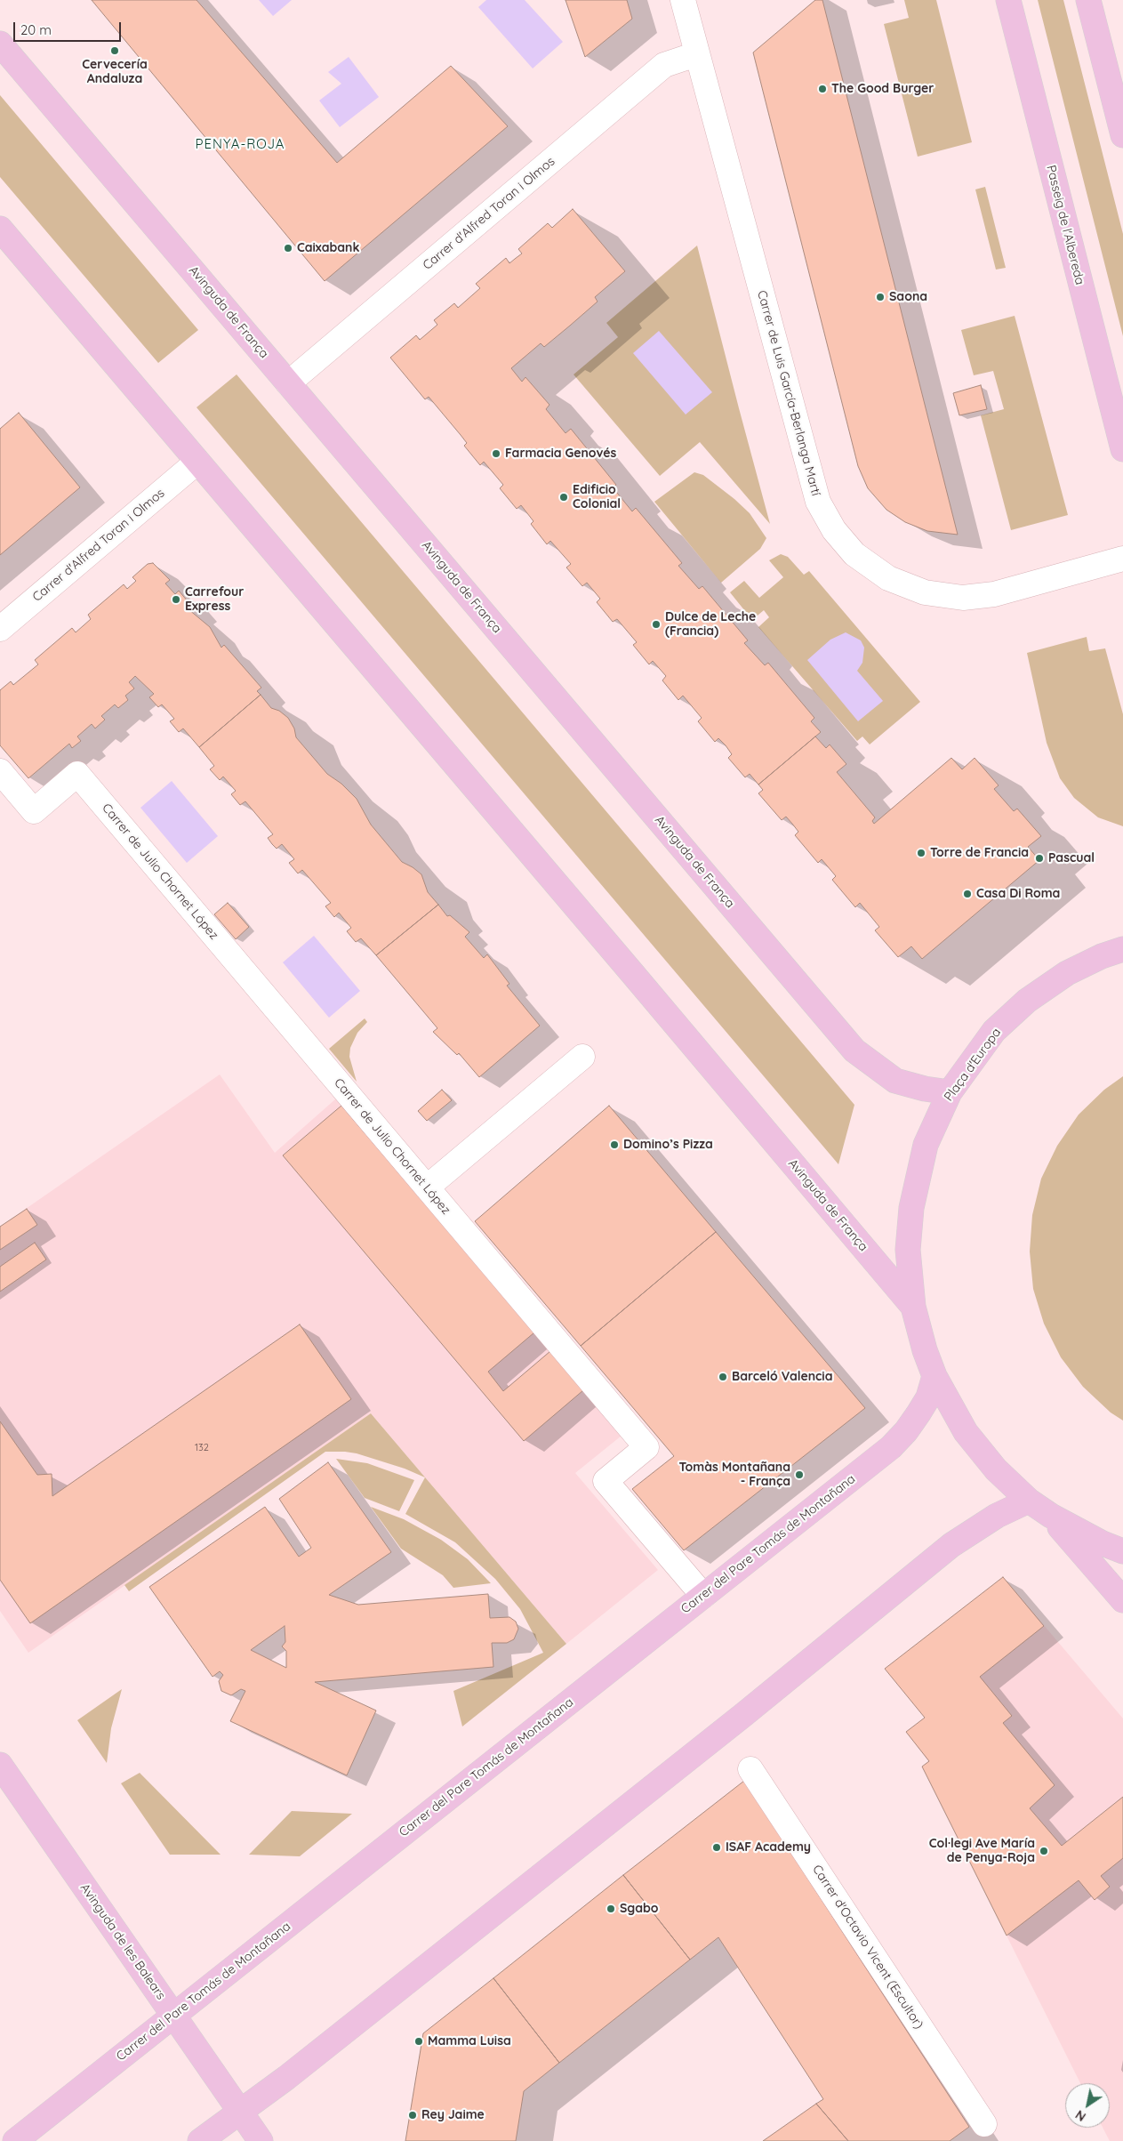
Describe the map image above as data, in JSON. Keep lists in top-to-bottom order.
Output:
{
  "streets": {
    "main road": [
      "Passeig de l'Albereda",
      "Avinguda de França",
      "Plaça d'Europa",
      "Carrer del Pare Tomás de Montañana",
      "Avinguda de les Balears"
    ],
    "street": [
      "Carrer d'Alfred Toran i Olmos",
      "Carrer de Luis García-Berlanga Martí",
      "Carrer de Julio Chornet López",
      "Carrer d'Octavio Vicent (Escultor)"
    ]
  },
  "crossings": [
    ["Carrer d'Alfred Toran i Olmos", "Avinguda de França"],
    ["Carrer d'Alfred Toran i Olmos", "Carrer de Luis García-Berlanga Martí"],
    ["Avinguda de França", "Plaça d'Europa"],
    ["Carrer de Julio Chornet López", "Carrer del Pare Tomás de Montañana"],
    ["Plaça d'Europa", "Carrer del Pare Tomás de Montañana"],
    ["Carrer del Pare Tomás de Montañana", "Avinguda de les Balears"]
  ],
  "districts": ["PENYA-ROJA"],
  "places": [
    "Cervecería Andaluza",
    "The Good Burger",
    "Caixabank",
    "Saona",
    "Farmacia Genovés",
    "Edificio Colonial",
    "Carrefour Express",
    "Dulce de Leche (Francia)",
    "Torre de Francia",
    "Pascual",
    "Casa Di Roma",
    "Domino’s Pizza",
    "Barceló Valencia",
    "Tomàs Montañana - França",
    "ISAF Academy",
    "Col·legi Ave María de Penya-Roja",
    "Sgabo",
    "Mamma Luisa",
    "Rey Jaime"
  ],
  "house_numbers": ["132"],
  "scale_bar": "20 m",
  "north": "bottom left"
}
